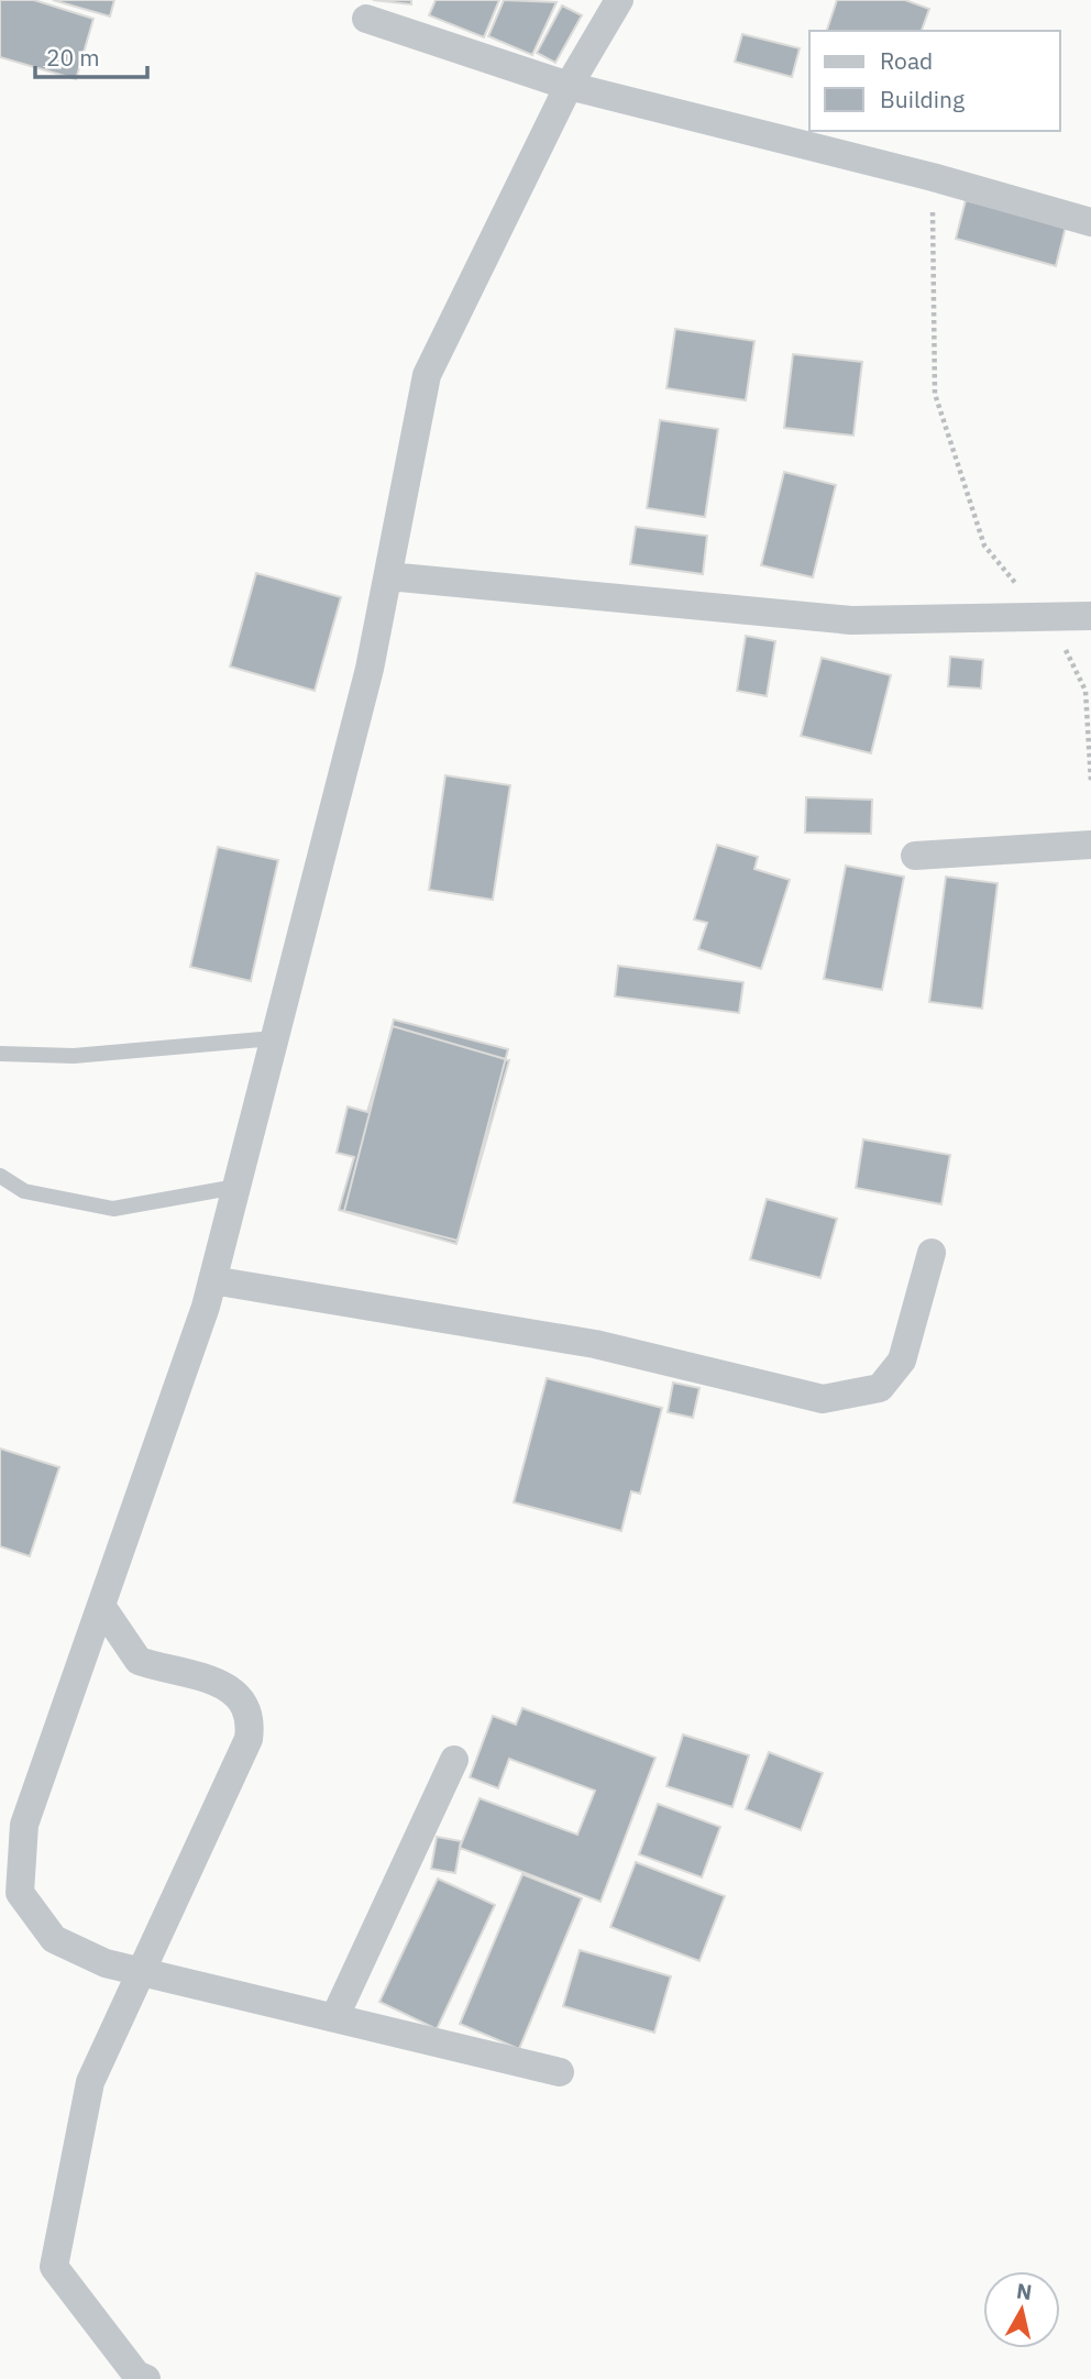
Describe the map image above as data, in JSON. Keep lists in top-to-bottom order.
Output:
{
  "legend": ["Road", "Building"],
  "scale_bar": "20 m",
  "north": "top"
}
